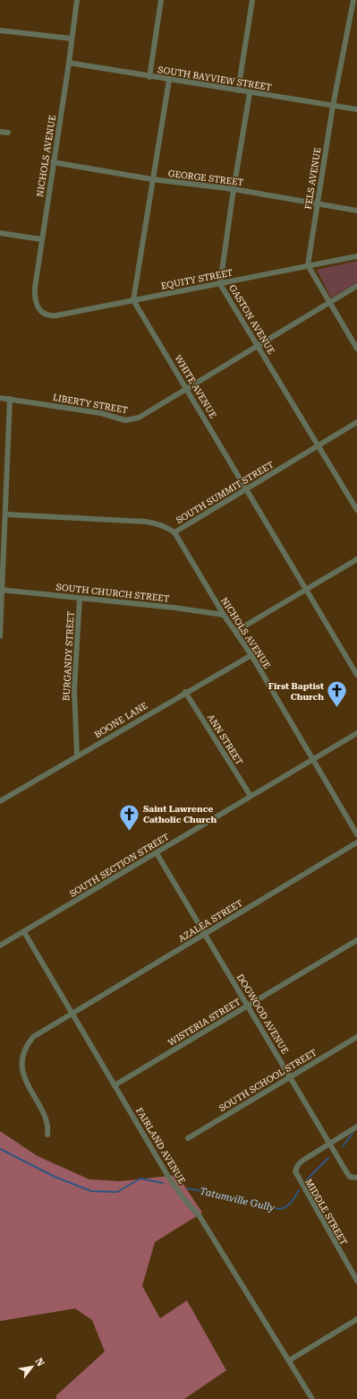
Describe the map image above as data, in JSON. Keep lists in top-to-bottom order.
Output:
{
  "streets": {
    "street": [
      "SOUTH BAYVIEW STREET",
      "NICHOLS AVENUE",
      "GEORGE STREET",
      "FELS AVENUE",
      "EQUITY STREET",
      "GASTON AVENUE",
      "WHITE AVENUE",
      "LIBERTY STREET",
      "SOUTH SUMMIT STREET",
      "SOUTH CHURCH STREET",
      "BURGANDY STREET",
      "BOONE LANE",
      "ANN STREET",
      "SOUTH SECTION STREET",
      "AZALEA STREET",
      "DOGWOOD AVENUE",
      "WISTERIA STREET",
      "SOUTH SCHOOL STREET",
      "FAIRLAND AVENUE",
      "MIDDLE STREET"
    ]
  },
  "crossings": [
    ["SOUTH BAYVIEW STREET", "NICHOLS AVENUE"],
    ["SOUTH BAYVIEW STREET", "FELS AVENUE"],
    ["SOUTH BAYVIEW STREET", "GASTON AVENUE"],
    ["NICHOLS AVENUE", "GEORGE STREET"],
    ["NICHOLS AVENUE", "EQUITY STREET"],
    ["NICHOLS AVENUE", "SOUTH SUMMIT STREET"],
    ["NICHOLS AVENUE", "SOUTH CHURCH STREET"],
    ["NICHOLS AVENUE", "BOONE LANE"],
    ["NICHOLS AVENUE", "SOUTH SECTION STREET"],
    ["GEORGE STREET", "FELS AVENUE"],
    ["GEORGE STREET", "GASTON AVENUE"],
    ["FELS AVENUE", "EQUITY STREET"],
    ["EQUITY STREET", "GASTON AVENUE"],
    ["EQUITY STREET", "WHITE AVENUE"],
    ["GASTON AVENUE", "LIBERTY STREET"],
    ["GASTON AVENUE", "SOUTH SUMMIT STREET"],
    ["WHITE AVENUE", "LIBERTY STREET"],
    ["WHITE AVENUE", "SOUTH SUMMIT STREET"],
    ["SOUTH CHURCH STREET", "BURGANDY STREET"],
    ["BURGANDY STREET", "BOONE LANE"],
    ["BOONE LANE", "ANN STREET"],
    ["ANN STREET", "SOUTH SECTION STREET"],
    ["SOUTH SECTION STREET", "DOGWOOD AVENUE"],
    ["SOUTH SECTION STREET", "FAIRLAND AVENUE"],
    ["AZALEA STREET", "DOGWOOD AVENUE"],
    ["AZALEA STREET", "FAIRLAND AVENUE"],
    ["DOGWOOD AVENUE", "WISTERIA STREET"],
    ["DOGWOOD AVENUE", "SOUTH SCHOOL STREET"],
    ["DOGWOOD AVENUE", "MIDDLE STREET"],
    ["WISTERIA STREET", "FAIRLAND AVENUE"]
  ],
  "water": ["Tatumville Gully"],
  "places": {
    "church": ["First Baptist Church", "Saint Lawrence Catholic Church"]
  },
  "north": "top right"
}
